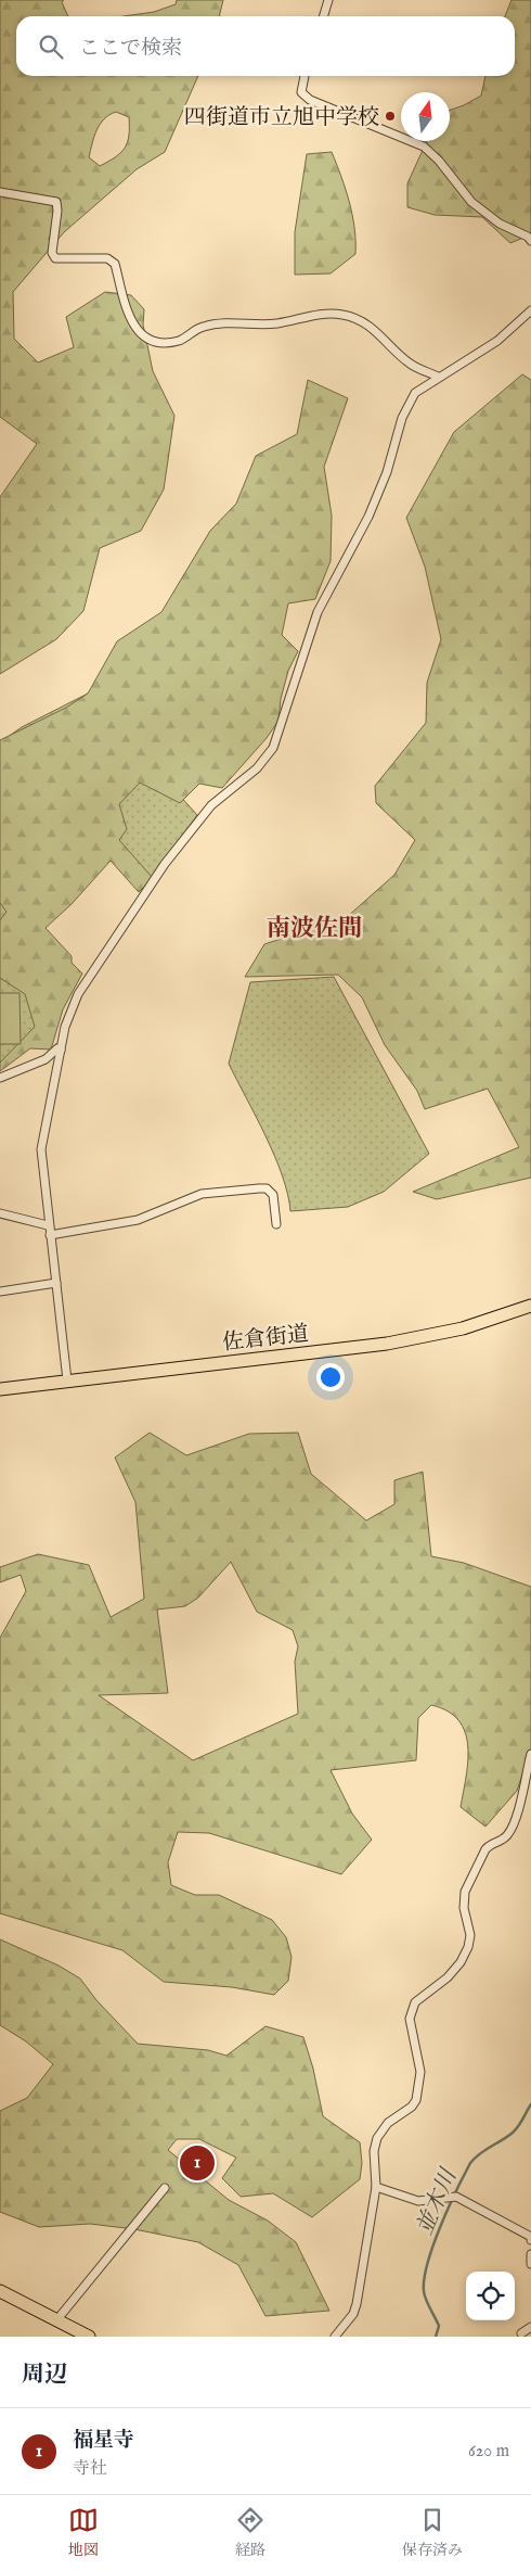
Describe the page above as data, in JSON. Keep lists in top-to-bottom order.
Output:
{
  "streets": {
    "main road": ["佐倉街道"]
  },
  "districts": ["南波佐間"],
  "water": ["並木川"],
  "places": ["四街道市立旭中学校"],
  "north": "top",
  "page": {
    "search": "ここで検索",
    "pins": "1",
    "heading": "周辺",
    "list": [
      {
        "mark": "1",
        "name": "福星寺",
        "note": "寺社",
        "value": "620 m"
      }
    ],
    "nav": ["地図", "経路", "保存済み"]
  }
}
